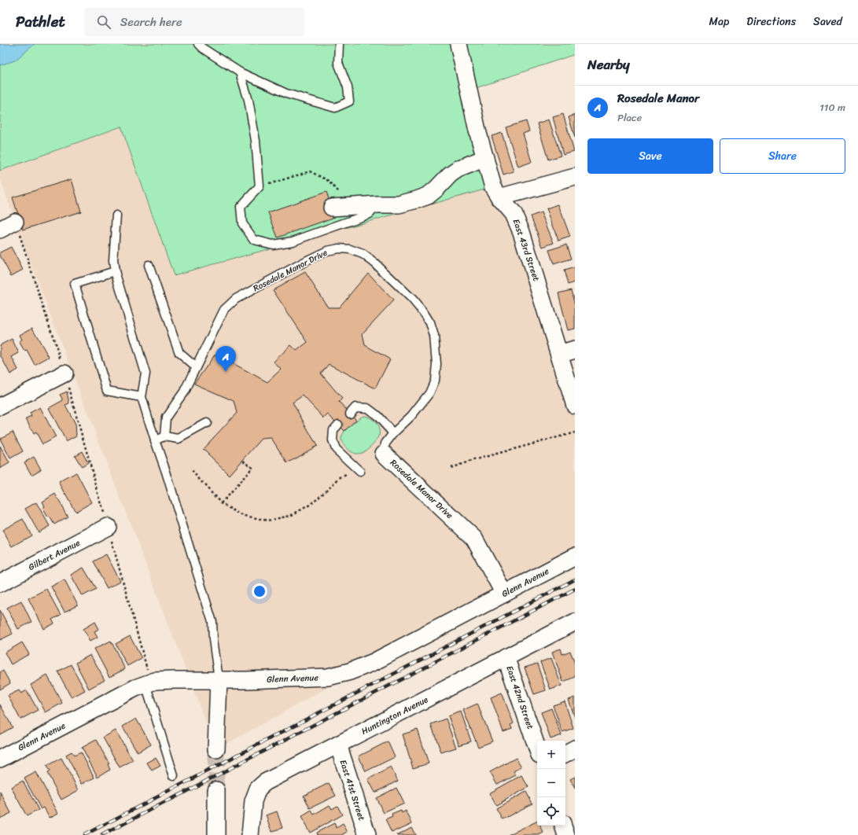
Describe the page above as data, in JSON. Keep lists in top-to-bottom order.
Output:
{
  "streets": {
    "street": [
      "East 43rd Street",
      "Rosedale Manor Drive",
      "Gilbert Avenue",
      "Glenn Avenue",
      "East 42nd Street",
      "Huntington Avenue",
      "East 41st Street"
    ]
  },
  "crossings": [
    ["Rosedale Manor Drive", "Glenn Avenue"],
    ["East 42nd Street", "Huntington Avenue"],
    ["Huntington Avenue", "East 41st Street"]
  ],
  "page": {
    "header": "Pathlet",
    "search": "Search here",
    "nav": ["Map", "Directions", "Saved"],
    "heading": "Nearby",
    "list": [
      {
        "mark": "A",
        "name": "Rosedale Manor",
        "note": "Place",
        "value": "110 m"
      }
    ],
    "buttons": ["Save", "Share"],
    "pins": "A",
    "map_buttons": ["+", "−"]
  }
}
